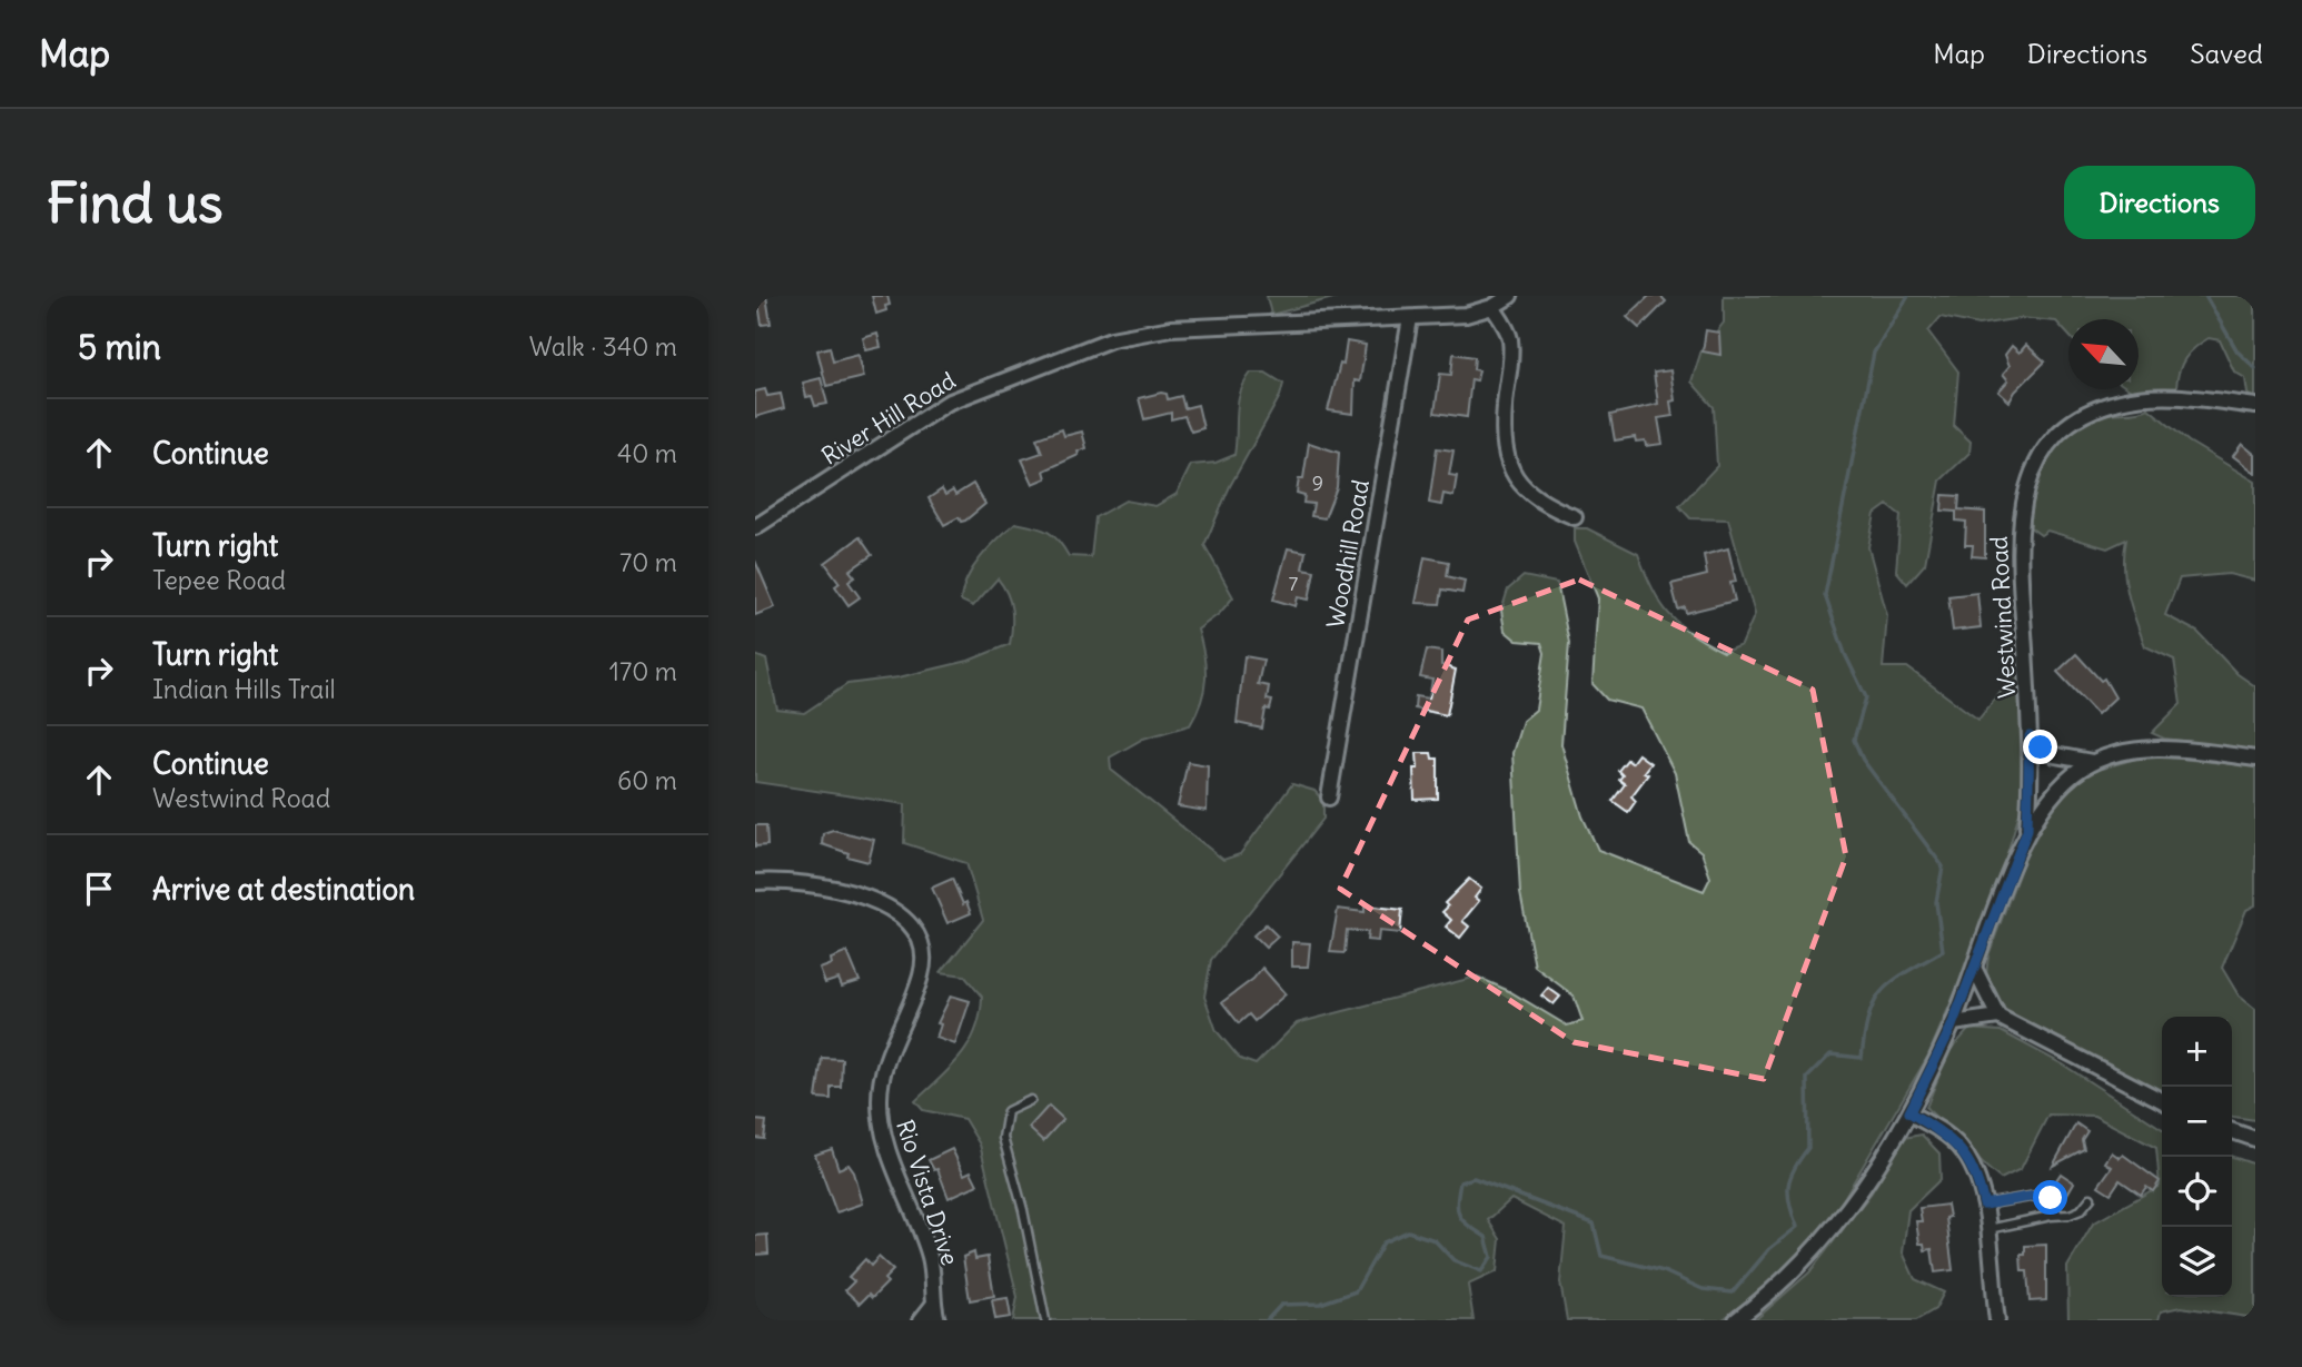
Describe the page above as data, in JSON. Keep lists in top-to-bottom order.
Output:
{
  "streets": {
    "street": [
      "River Hill Road",
      "Woodhill Road",
      "Westwind Road",
      "Rio Vista Drive"
    ]
  },
  "crossings": [
    ["River Hill Road", "Woodhill Road"]
  ],
  "house_numbers": ["9", "7"],
  "north": "top left",
  "page": {
    "header": "Map",
    "nav": ["Map", "Directions", "Saved"],
    "buttons": "Directions",
    "title": "Find us",
    "heading": ["5 min", "Walk · 340 m"],
    "list": [
      ["Continue", "40 m"],
      ["Turn right", "Tepee Road", "70 m"],
      ["Turn right", "Indian Hills Trail", "170 m"],
      ["Continue", "Westwind Road", "60 m"],
      "Arrive at destination"
    ],
    "map_buttons": ["+", "−"]
  }
}
